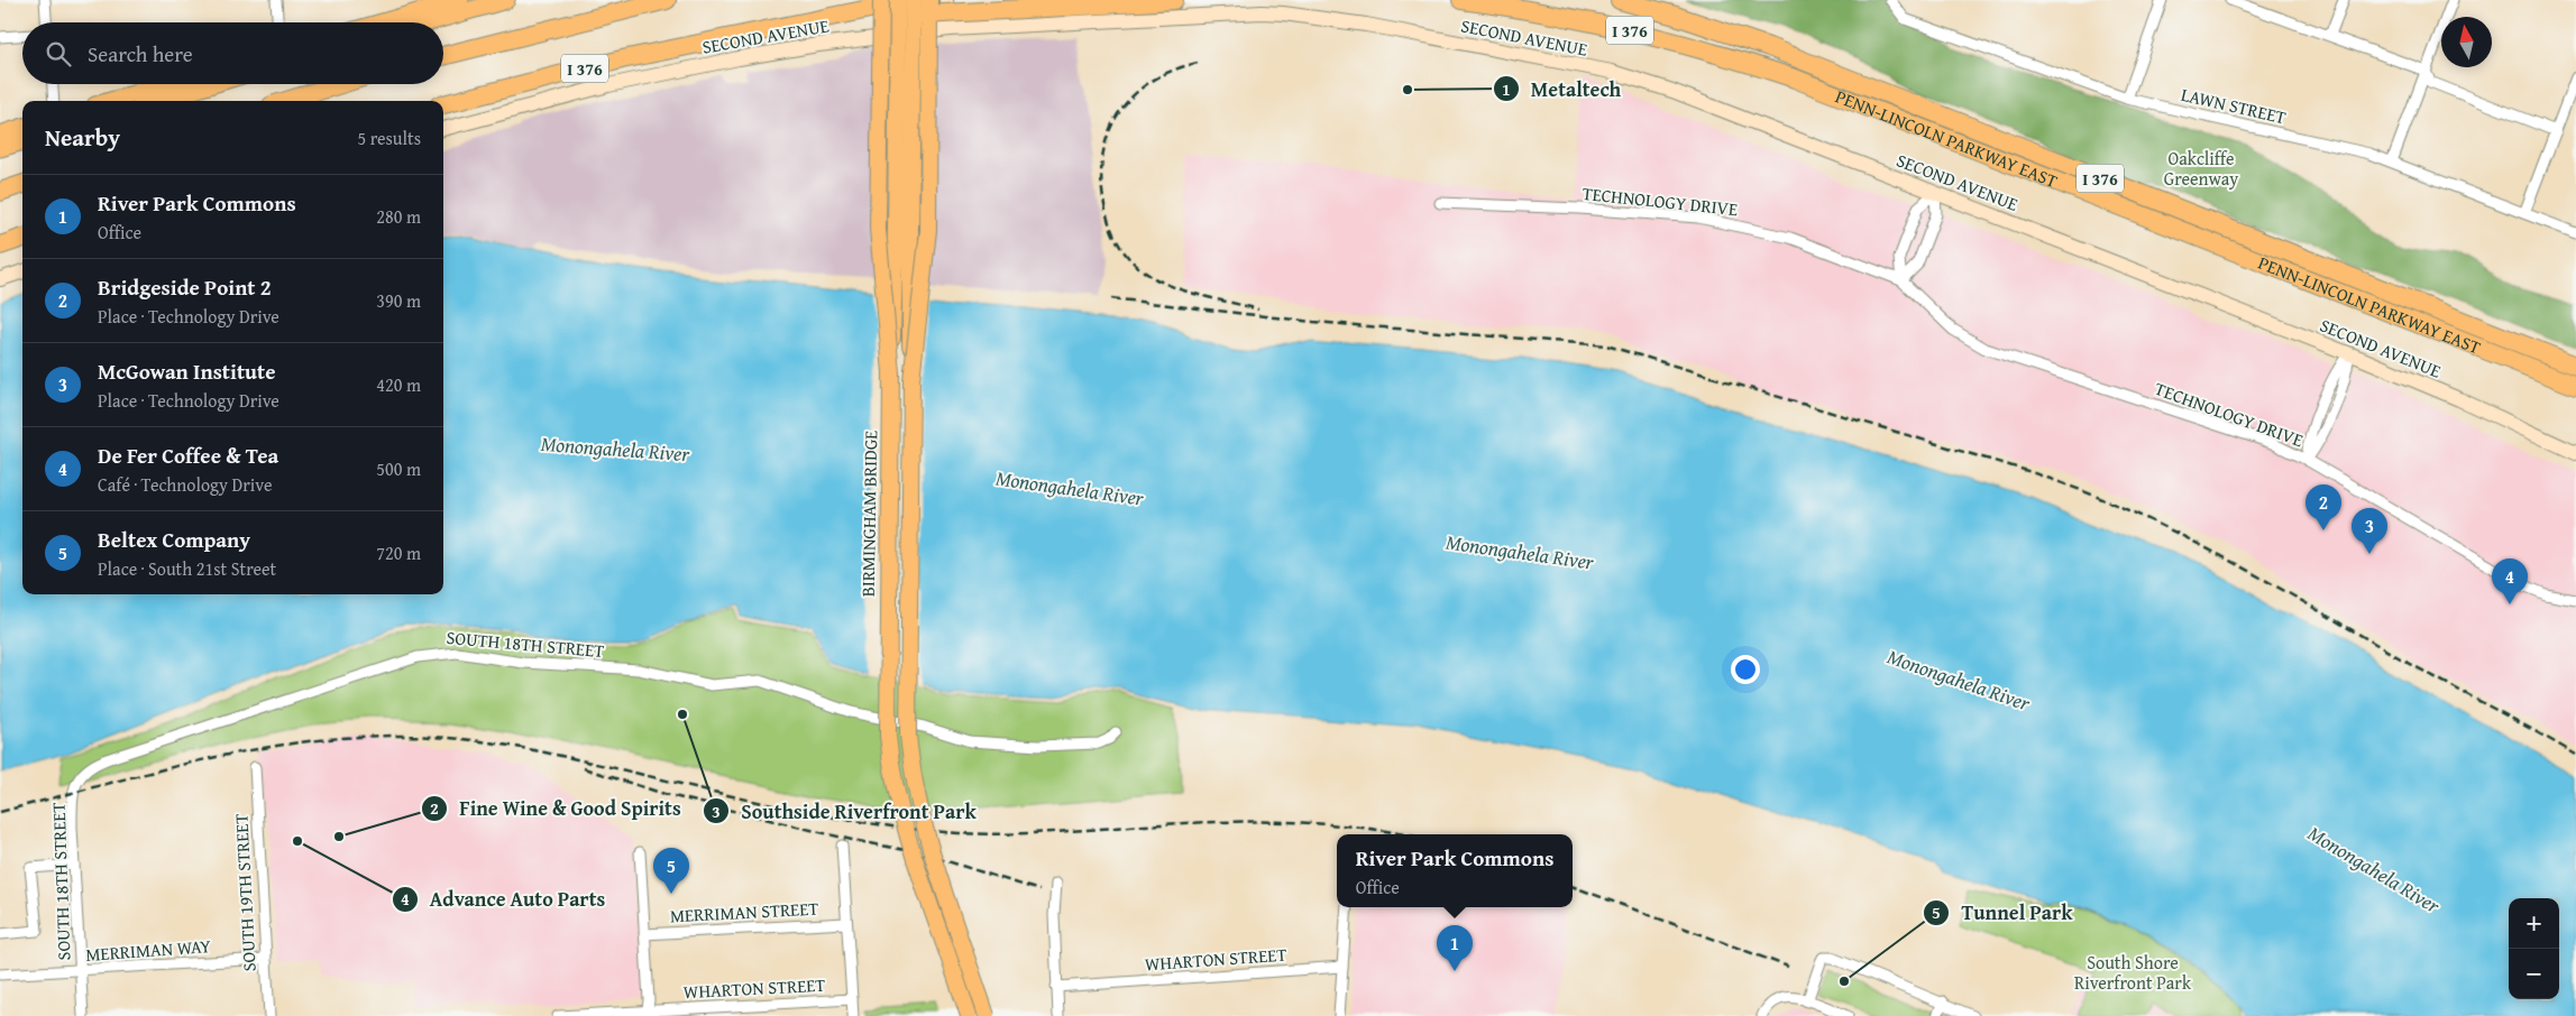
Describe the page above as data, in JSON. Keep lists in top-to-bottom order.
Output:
{
  "streets": {
    "highway": ["I 376", "PENN-LINCOLN PARKWAY EAST"],
    "main road": ["SECOND AVENUE", "BIRMINGHAM BRIDGE"],
    "street": [
      "LAWN STREET",
      "TECHNOLOGY DRIVE",
      "SOUTH 18TH STREET",
      "SOUTH 19TH STREET",
      "MERRIMAN STREET",
      "MERRIMAN WAY",
      "WHARTON STREET"
    ]
  },
  "crossings": [
    ["SOUTH 18TH STREET", "MERRIMAN WAY"],
    ["SOUTH 19TH STREET", "MERRIMAN WAY"]
  ],
  "water": ["Monongahela River"],
  "parks": ["Oakcliffe Greenway", "South Shore Riverfront Park"],
  "places": [
    "Metaltech",
    "Southside Riverfront Park",
    "Fine Wine & Good Spirits",
    "Advance Auto Parts",
    "Tunnel Park"
  ],
  "north": "top",
  "page": {
    "search": "Search here",
    "heading": ["Nearby", "5 results"],
    "list": [
      {
        "mark": "1",
        "name": "River Park Commons",
        "note": "Office",
        "value": "280 m"
      },
      {
        "mark": "2",
        "name": "Bridgeside Point 2",
        "note": "Place · Technology Drive",
        "value": "390 m"
      },
      {
        "mark": "3",
        "name": "McGowan Institute",
        "note": "Place · Technology Drive",
        "value": "420 m"
      },
      {
        "mark": "4",
        "name": "De Fer Coffee & Tea",
        "note": "Café · Technology Drive",
        "value": "500 m"
      },
      {
        "mark": "5",
        "name": "Beltex Company",
        "note": "Place · South 21st Street",
        "value": "720 m"
      }
    ],
    "pins": [
      "2",
      "3",
      "4",
      "5",
      "1"
    ],
    "popup": ["River Park Commons", "Office"],
    "map_buttons": ["+", "−"]
  }
}
